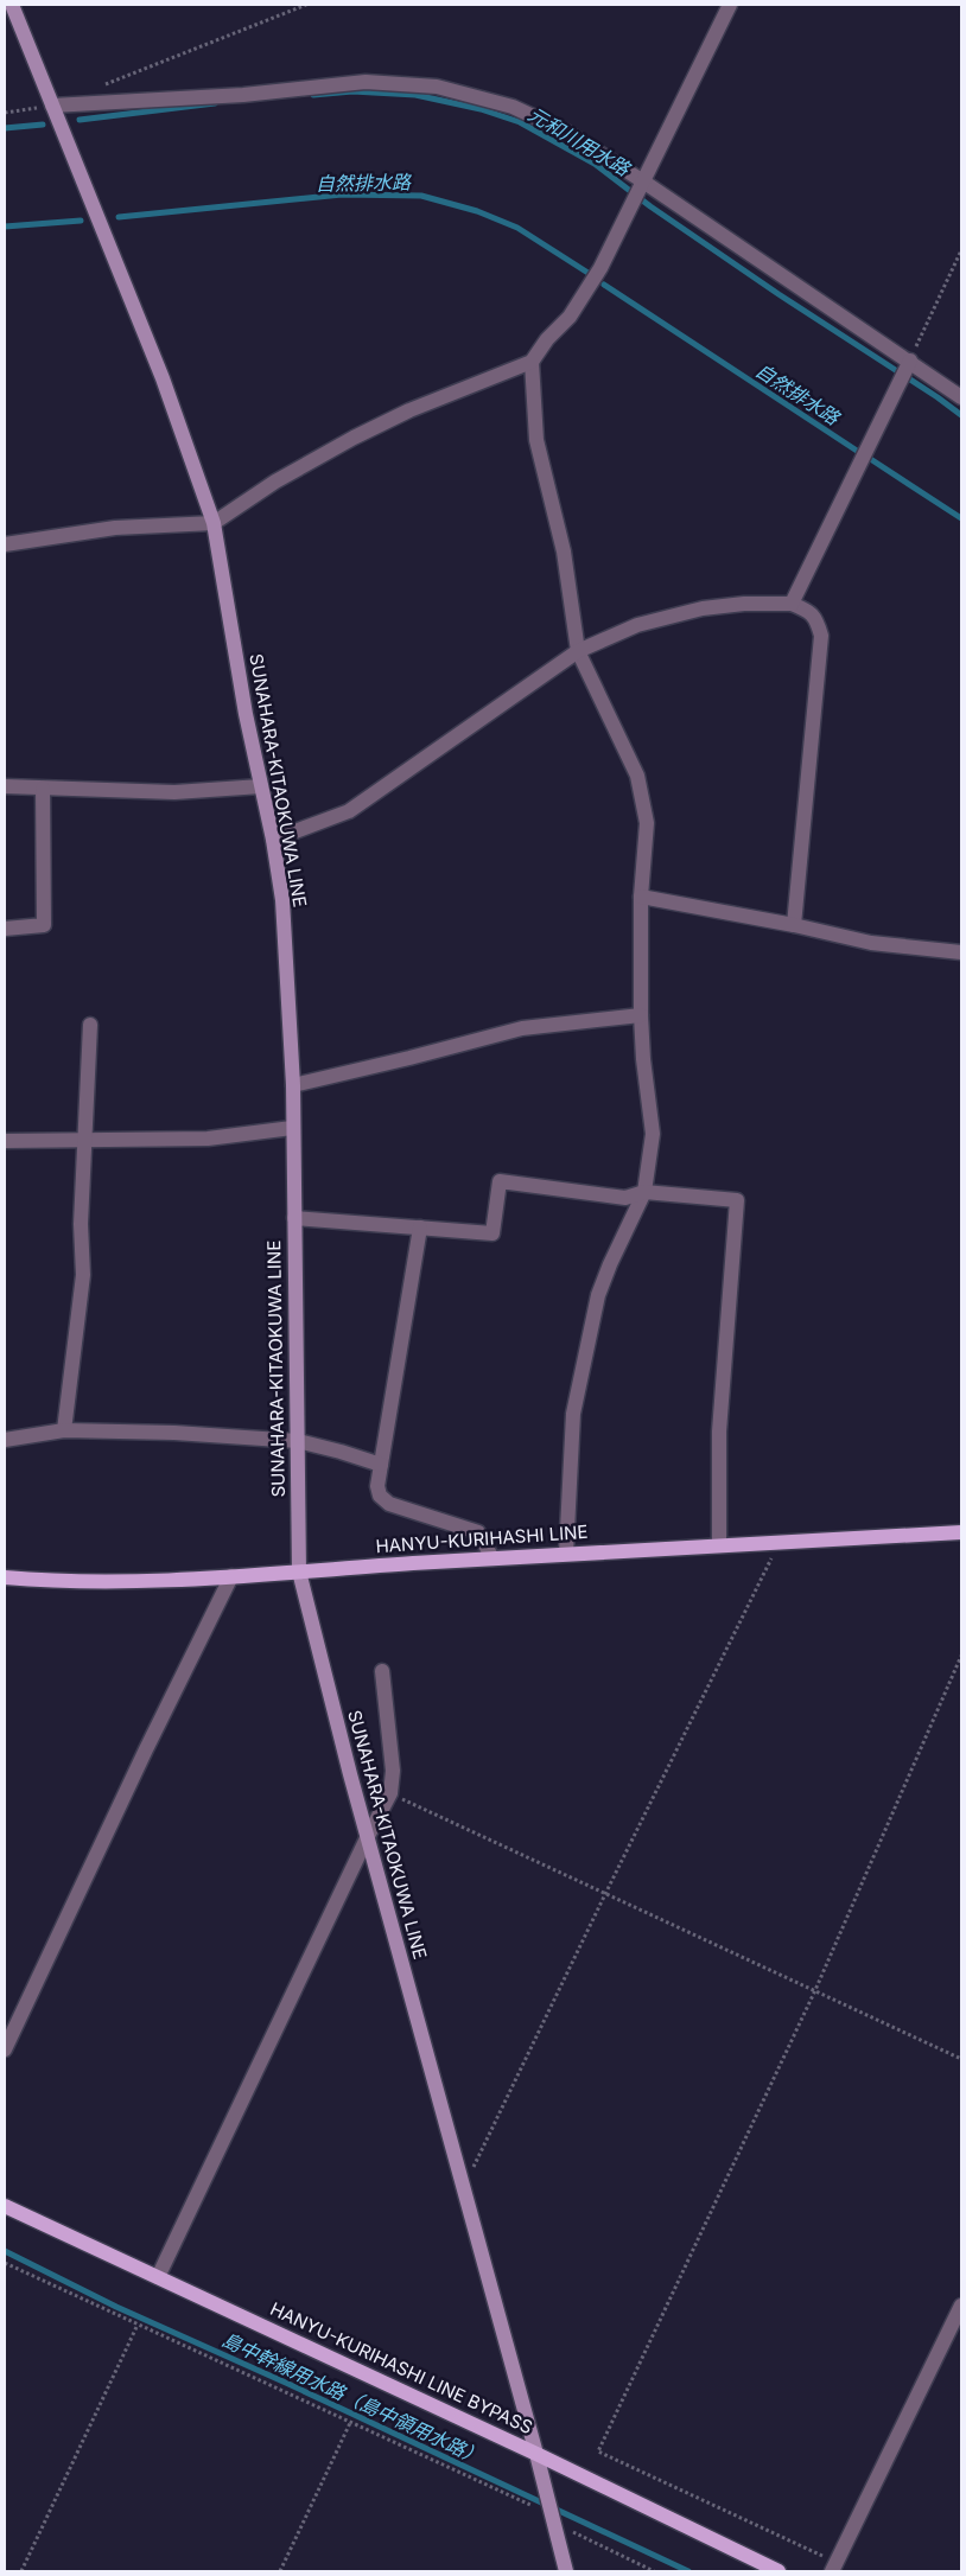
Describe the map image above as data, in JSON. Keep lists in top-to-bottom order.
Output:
{
  "streets": {
    "main road": ["SUNAHARA-KITAOKUWA LINE", "HANYU-KURIHASHI LINE", "HANYU-KURIHASHI LINE BYPASS"]
  },
  "crossings": [
    ["SUNAHARA-KITAOKUWA LINE", "HANYU-KURIHASHI LINE"],
    ["SUNAHARA-KITAOKUWA LINE", "HANYU-KURIHASHI LINE BYPASS"]
  ],
  "water": ["元和川用水路", "自然排水路", "島中幹線用水路（島中領用水路）"]
}
